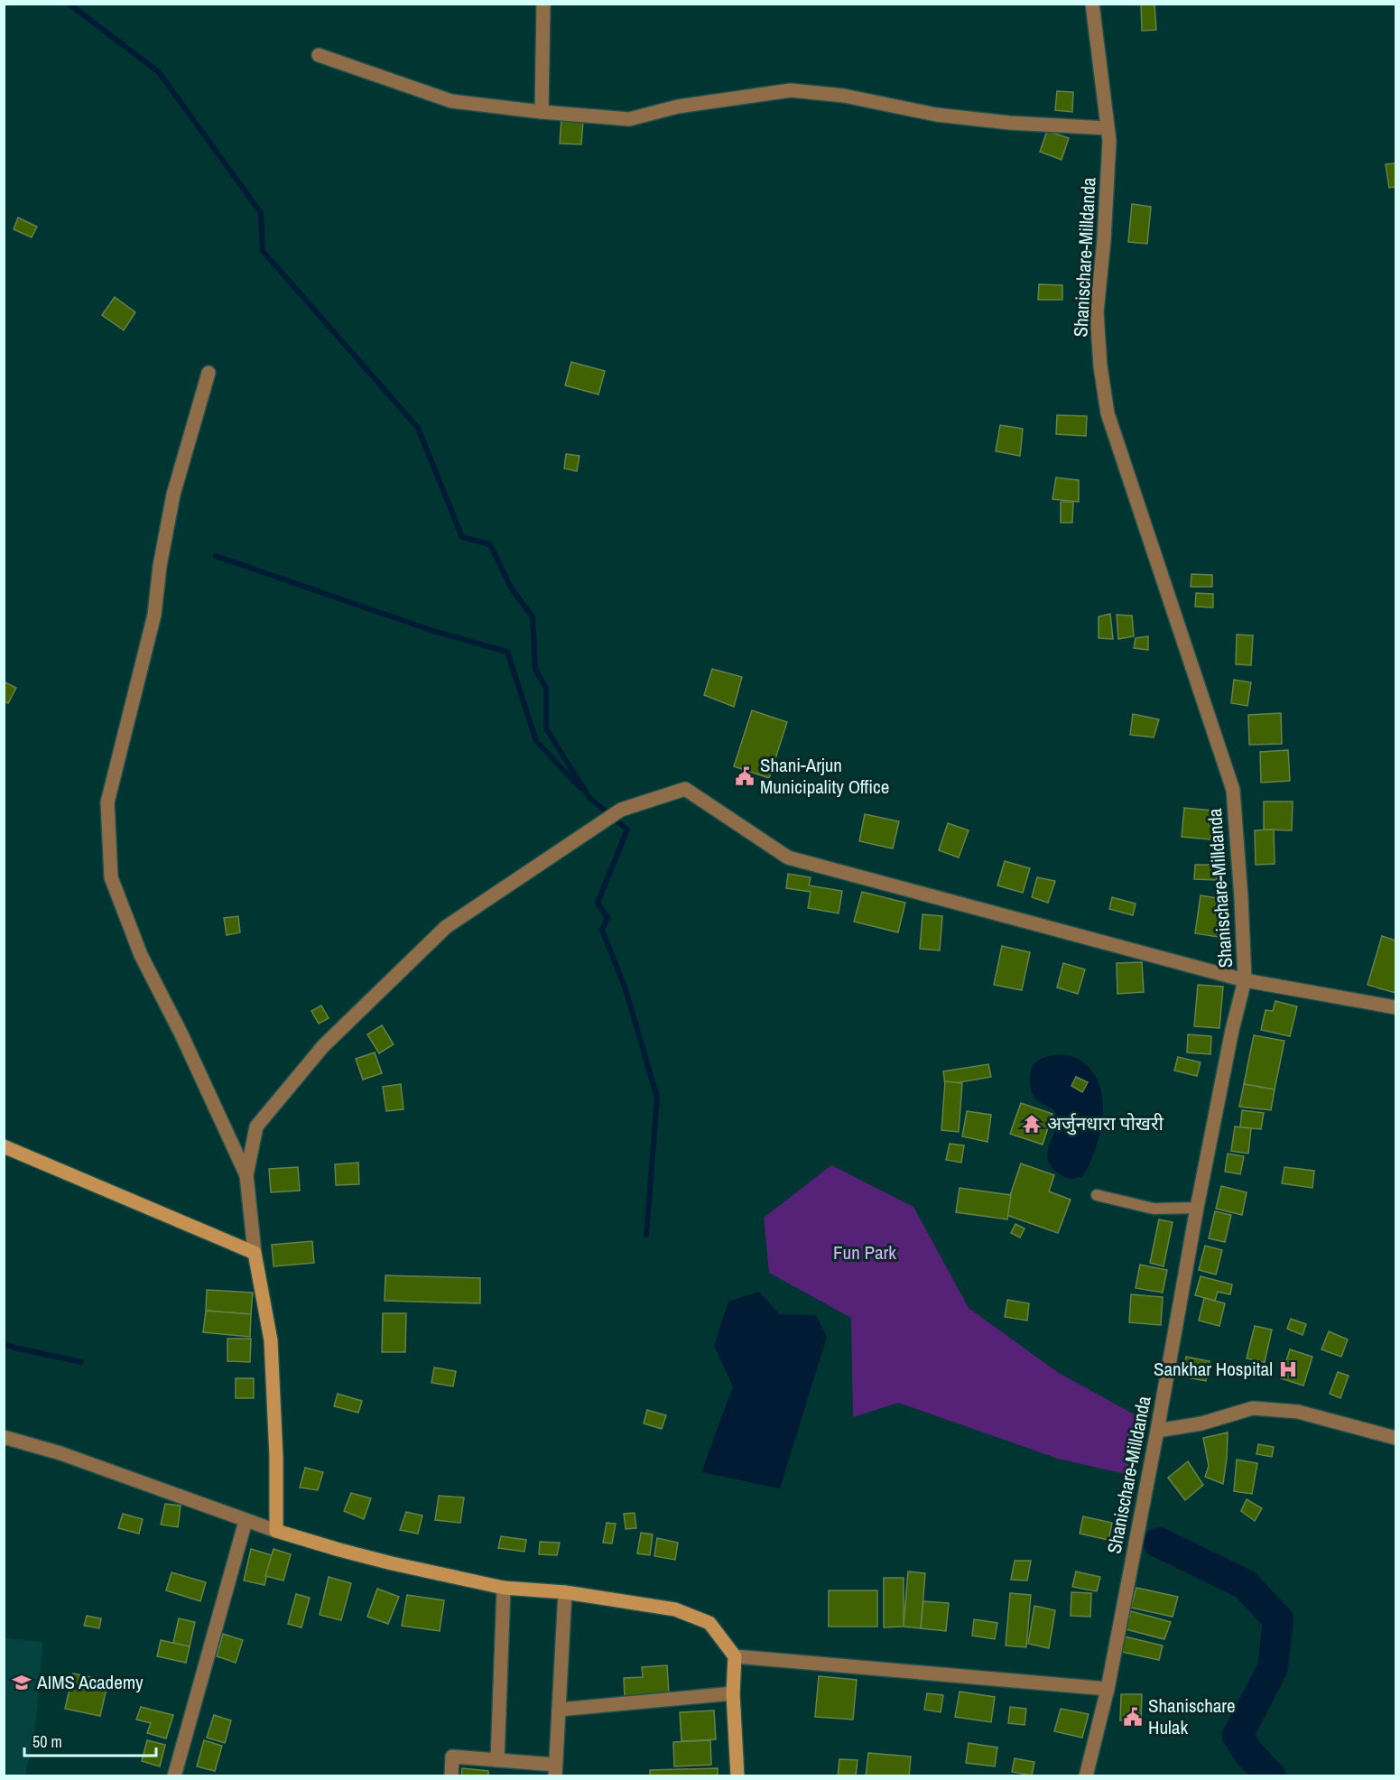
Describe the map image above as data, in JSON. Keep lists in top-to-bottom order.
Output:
{
  "streets": {
    "street": ["Shanischare-Milldanda"]
  },
  "parks": ["Fun Park"],
  "places": {
    "public building": ["Shani-Arjun Municipality Office", "Shanischare Hulak"],
    "temple": ["अर्जुनधारा पोखरी"],
    "hospital": ["Sankhar Hospital"],
    "school or university": ["AIMS Academy"]
  },
  "scale_bar": "50 m"
}
